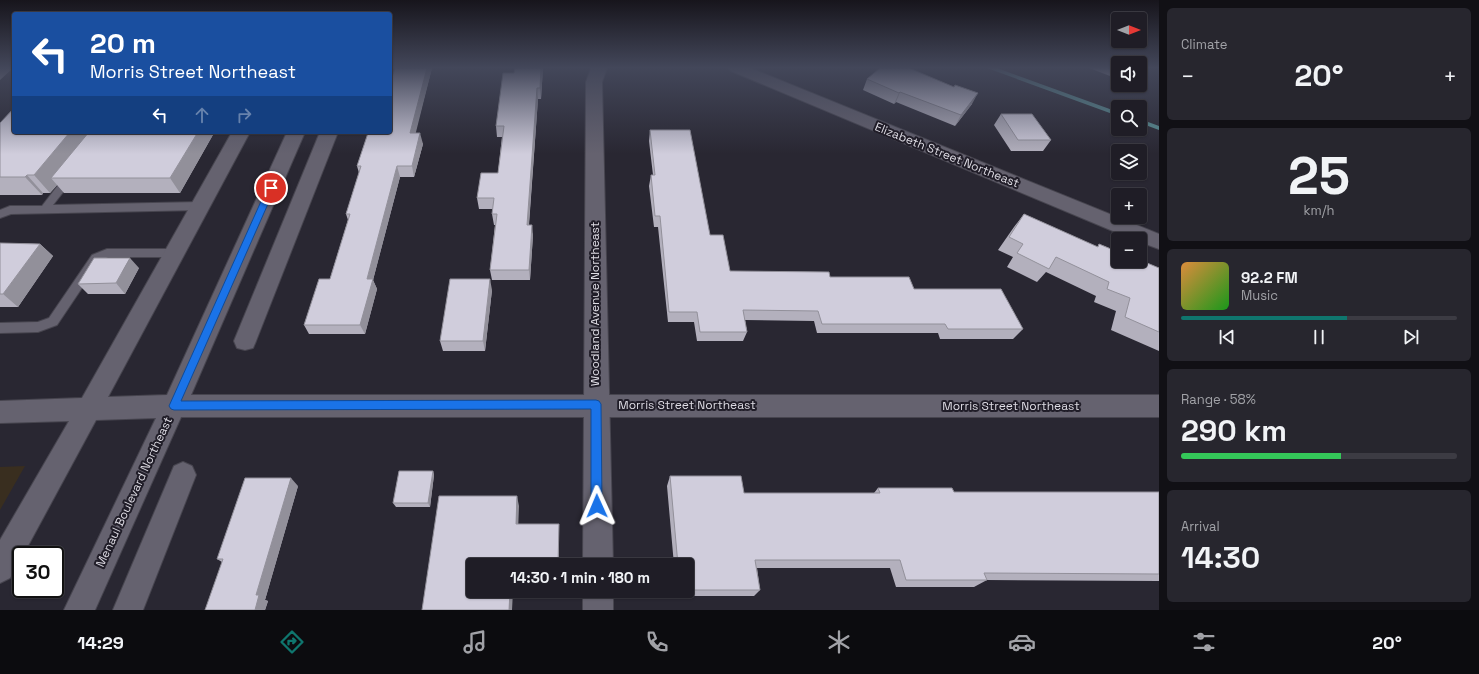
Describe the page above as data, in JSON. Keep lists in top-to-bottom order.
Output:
{
  "streets": {
    "street": [
      "Elizabeth Street Northeast",
      "Woodland Avenue Northeast",
      "Morris Street Northeast",
      "Menaul Boulevard Northeast"
    ]
  },
  "crossings": [
    ["Woodland Avenue Northeast", "Morris Street Northeast"],
    ["Morris Street Northeast", "Menaul Boulevard Northeast"]
  ],
  "north": "right",
  "page": {
    "tile": [
      "Climate",
      ["25", "km/h"],
      ["Range · 58%", "290 km"],
      ["Arrival", "14:30"]
    ],
    "map_buttons": ["+", "−"],
    "turn": ["20 m", "Morris Street Northeast"],
    "heat": ["−", "20°", "+"],
    "song": ["92.2 FM", "Music"],
    "limit": "30",
    "trip": "14:30 · 1 min · 180 m",
    "tabs": ["14:29", "20°"]
  }
}
